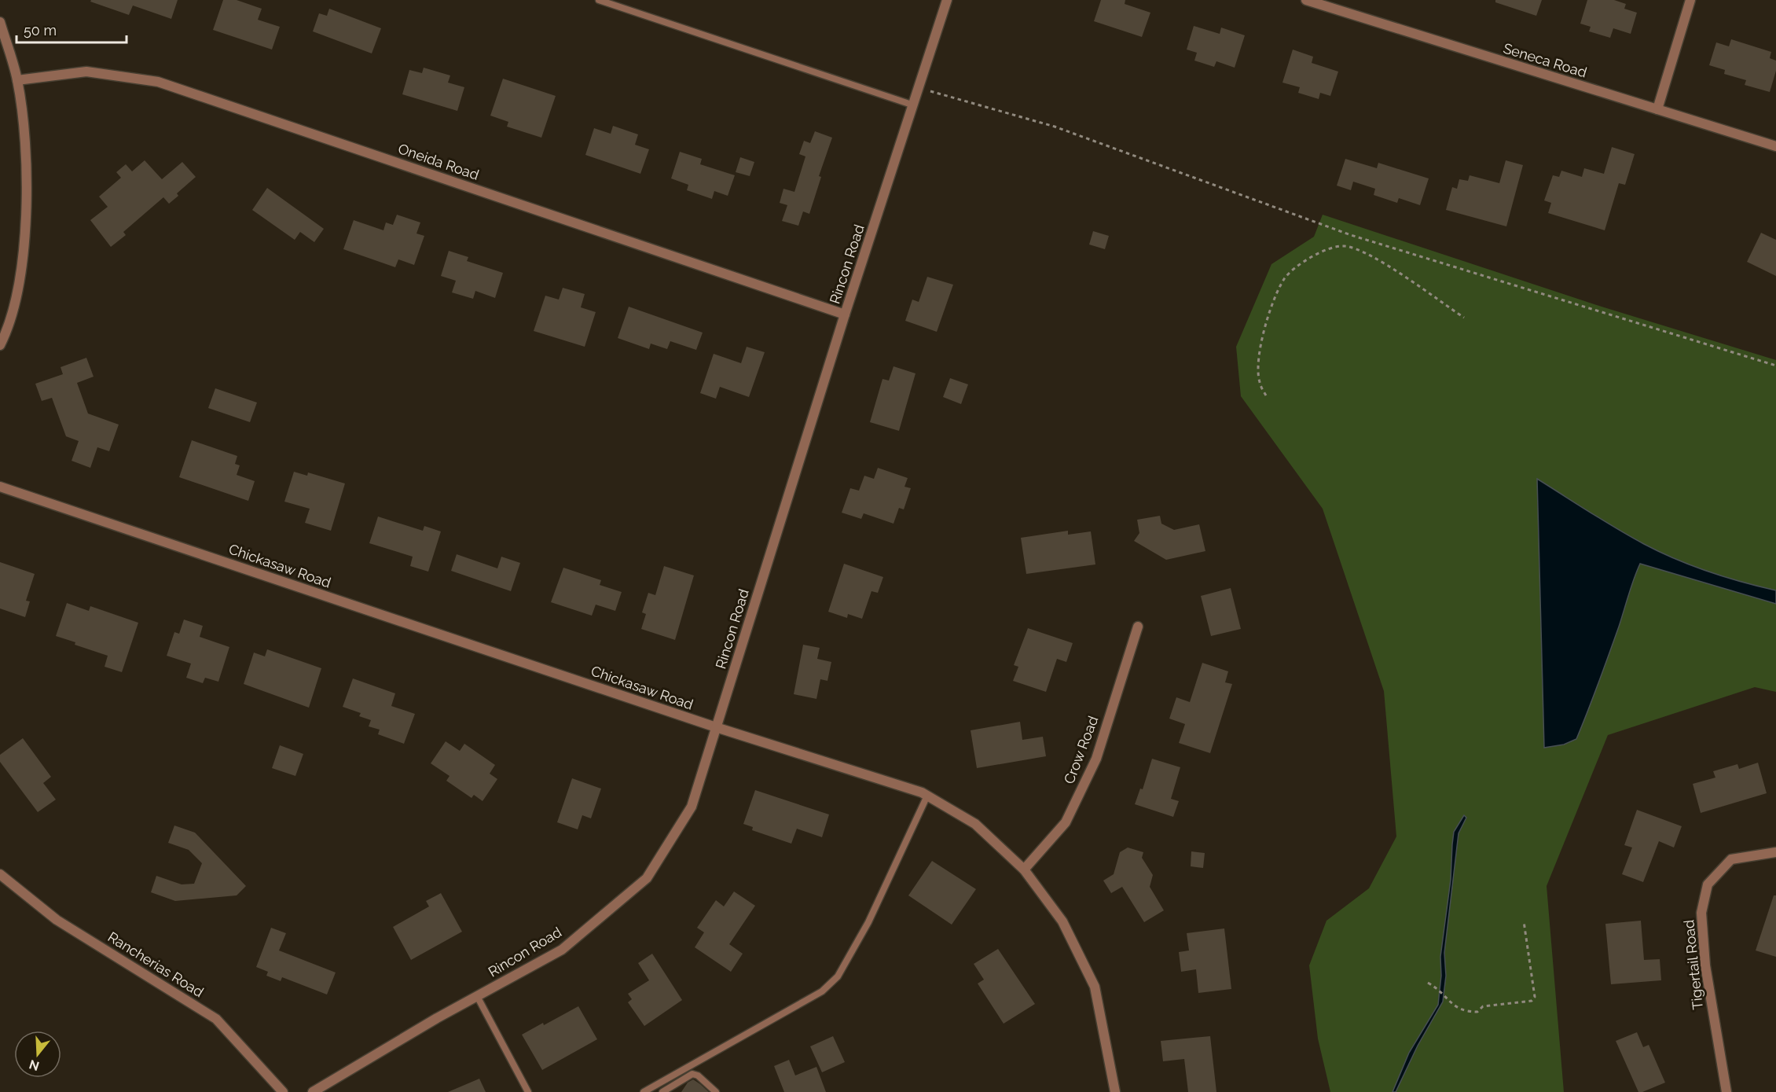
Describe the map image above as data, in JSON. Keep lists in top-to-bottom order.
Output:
{
  "streets": {
    "street": [
      "Seneca Road",
      "Oneida Road",
      "Rincon Road",
      "Chickasaw Road",
      "Crow Road",
      "Rancherias Road",
      "Tigertail Road"
    ]
  },
  "crossings": [
    ["Oneida Road", "Rincon Road"],
    ["Rincon Road", "Chickasaw Road"],
    ["Chickasaw Road", "Crow Road"]
  ],
  "scale_bar": "50 m",
  "north": "bottom"
}
